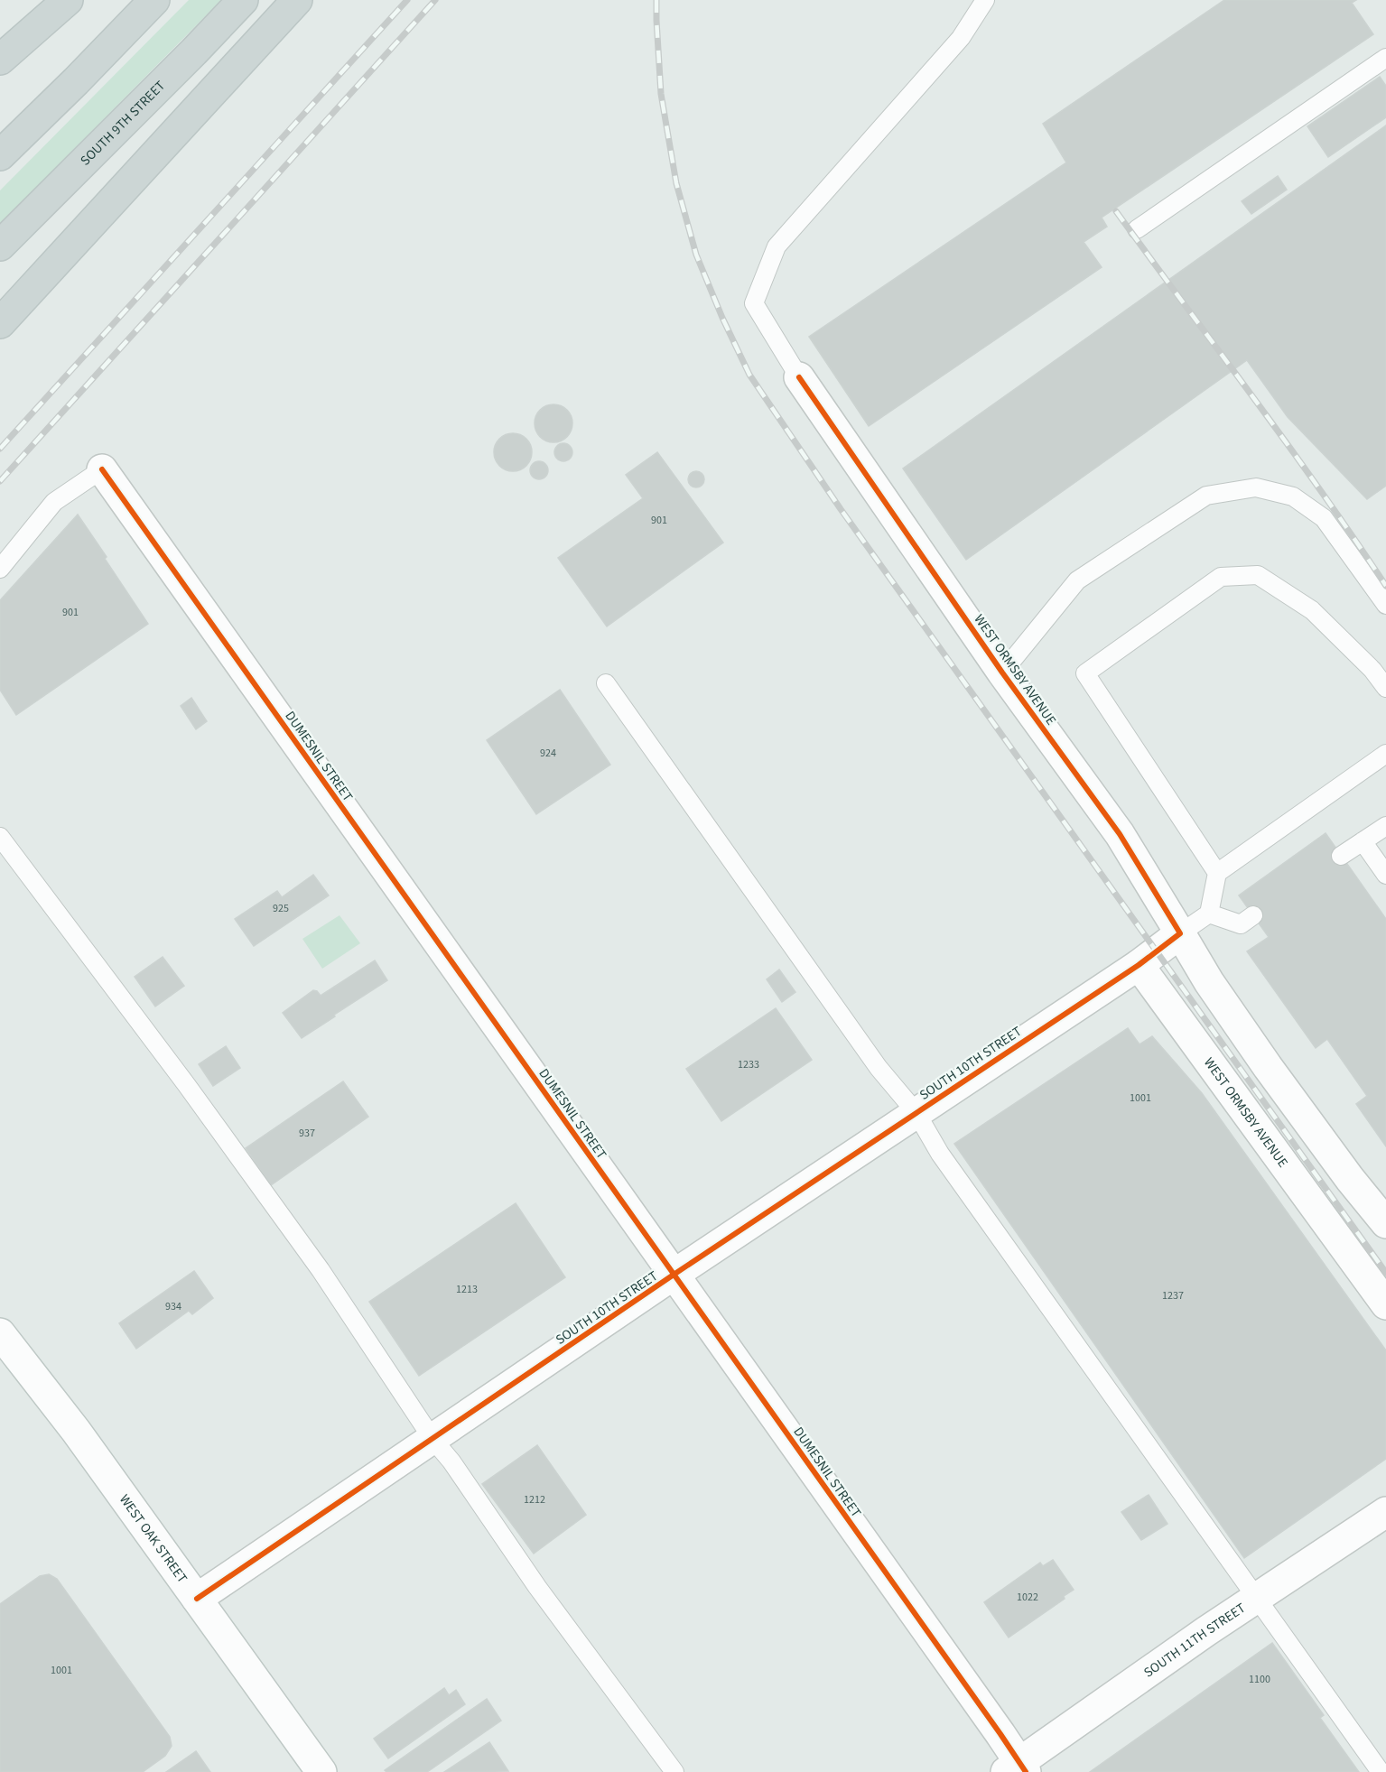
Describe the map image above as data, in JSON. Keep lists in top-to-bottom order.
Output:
{
  "streets": {
    "main road": ["SOUTH 9TH STREET"],
    "street": [
      "WEST ORMSBY AVENUE",
      "DUMESNIL STREET",
      "SOUTH 10TH STREET",
      "WEST OAK STREET",
      "SOUTH 11TH STREET"
    ]
  },
  "crossings": [
    ["WEST ORMSBY AVENUE", "SOUTH 10TH STREET"],
    ["DUMESNIL STREET", "SOUTH 10TH STREET"],
    ["DUMESNIL STREET", "SOUTH 11TH STREET"],
    ["SOUTH 10TH STREET", "WEST OAK STREET"]
  ],
  "house_numbers": [
    "901",
    "901",
    "924",
    "925",
    "1233",
    "1001",
    "937",
    "1213",
    "1237",
    "934",
    "1212",
    "1022",
    "1001",
    "1100"
  ]
}
